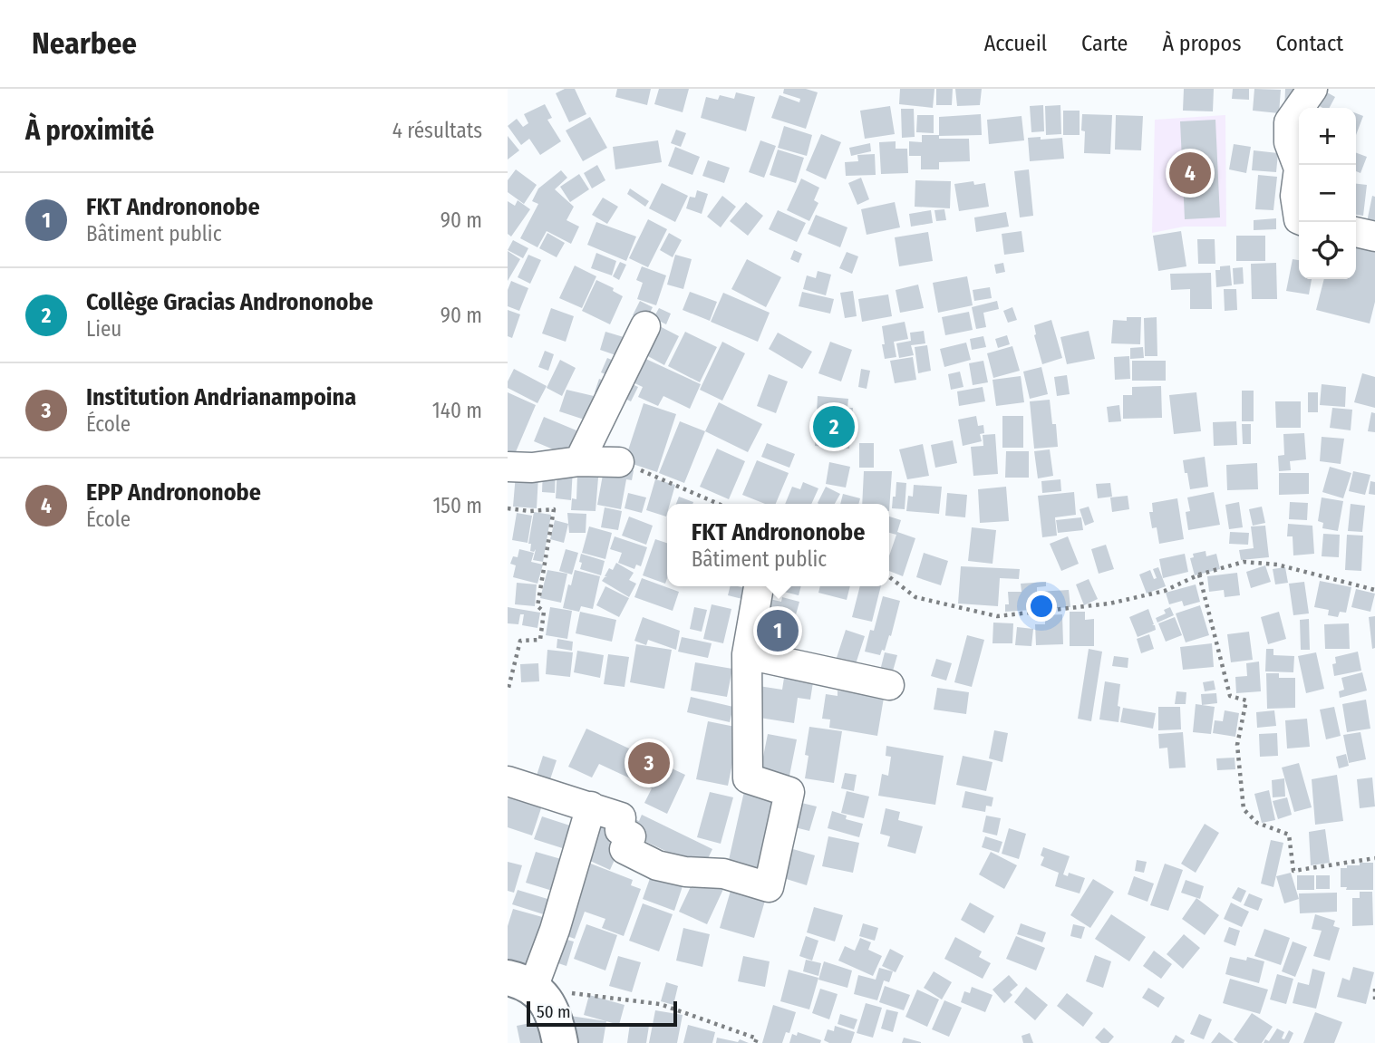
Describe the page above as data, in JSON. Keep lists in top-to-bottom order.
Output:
{
  "scale_bar": "50 m",
  "page": {
    "header": "Nearbee",
    "nav": [
      "Accueil",
      "Carte",
      "À propos",
      "Contact"
    ],
    "heading": ["À proximité", "4 résultats"],
    "map_buttons": ["+", "−"],
    "pins": [
      "4",
      "2",
      "1",
      "3"
    ],
    "list": [
      {
        "mark": "1",
        "name": "FKT Andrononobe",
        "note": "Bâtiment public",
        "value": "90 m"
      },
      {
        "mark": "2",
        "name": "Collège Gracias Andrononobe",
        "note": "Lieu",
        "value": "90 m"
      },
      {
        "mark": "3",
        "name": "Institution Andrianampoina",
        "note": "École",
        "value": "140 m"
      },
      {
        "mark": "4",
        "name": "EPP Andrononobe",
        "note": "École",
        "value": "150 m"
      }
    ],
    "popup": ["FKT Andrononobe", "Bâtiment public"],
    "scale": "50 m"
  }
}
